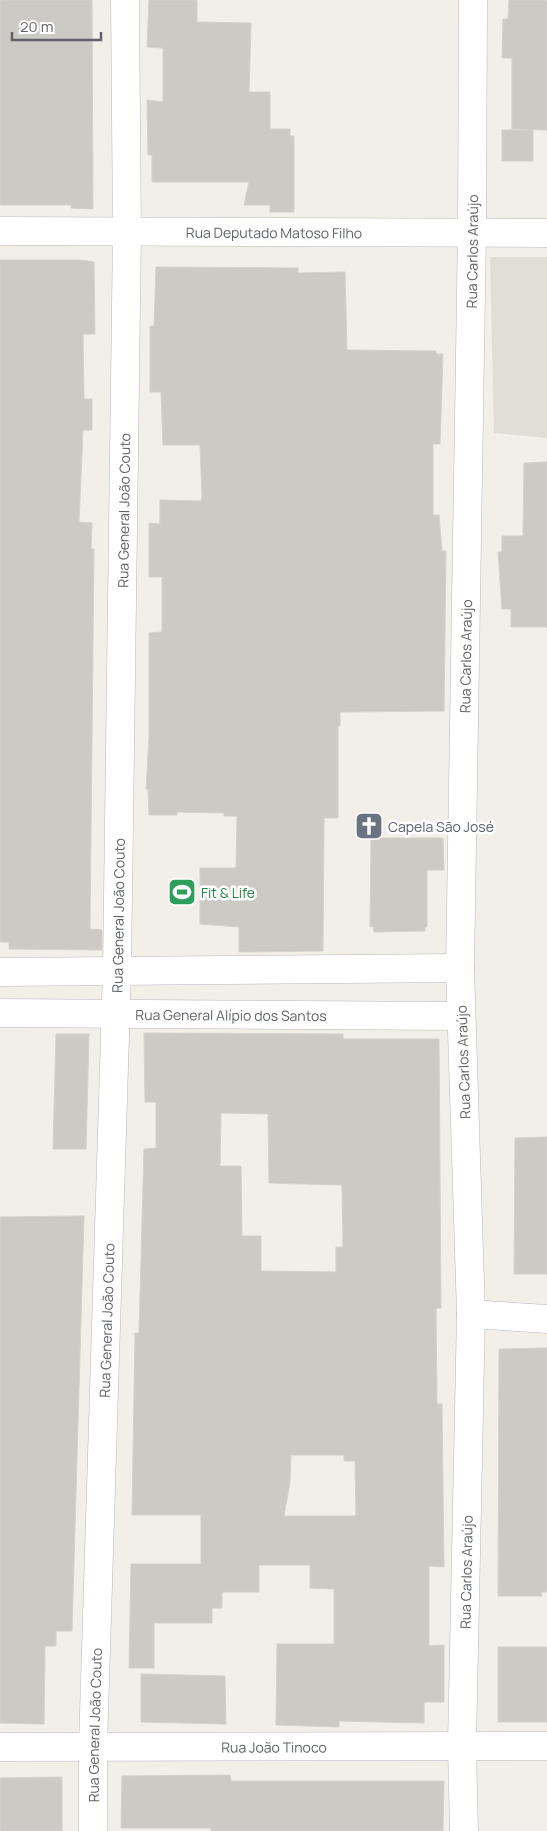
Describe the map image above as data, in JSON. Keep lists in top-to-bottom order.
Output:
{
  "streets": {
    "street": [
      "Rua Deputado Matoso Filho",
      "Rua Carlos Araújo",
      "Rua General João Couto",
      "Rua General Alípio dos Santos",
      "Rua João Tinoco"
    ]
  },
  "crossings": [
    ["Rua Deputado Matoso Filho", "Rua Carlos Araújo"],
    ["Rua Deputado Matoso Filho", "Rua General João Couto"],
    ["Rua Carlos Araújo", "Rua General Alípio dos Santos"],
    ["Rua Carlos Araújo", "Rua João Tinoco"],
    ["Rua General João Couto", "Rua General Alípio dos Santos"],
    ["Rua General João Couto", "Rua João Tinoco"]
  ],
  "places": {
    "church": ["Capela São José"],
    "sports": ["Fit & Life"]
  },
  "scale_bar": "20 m"
}
